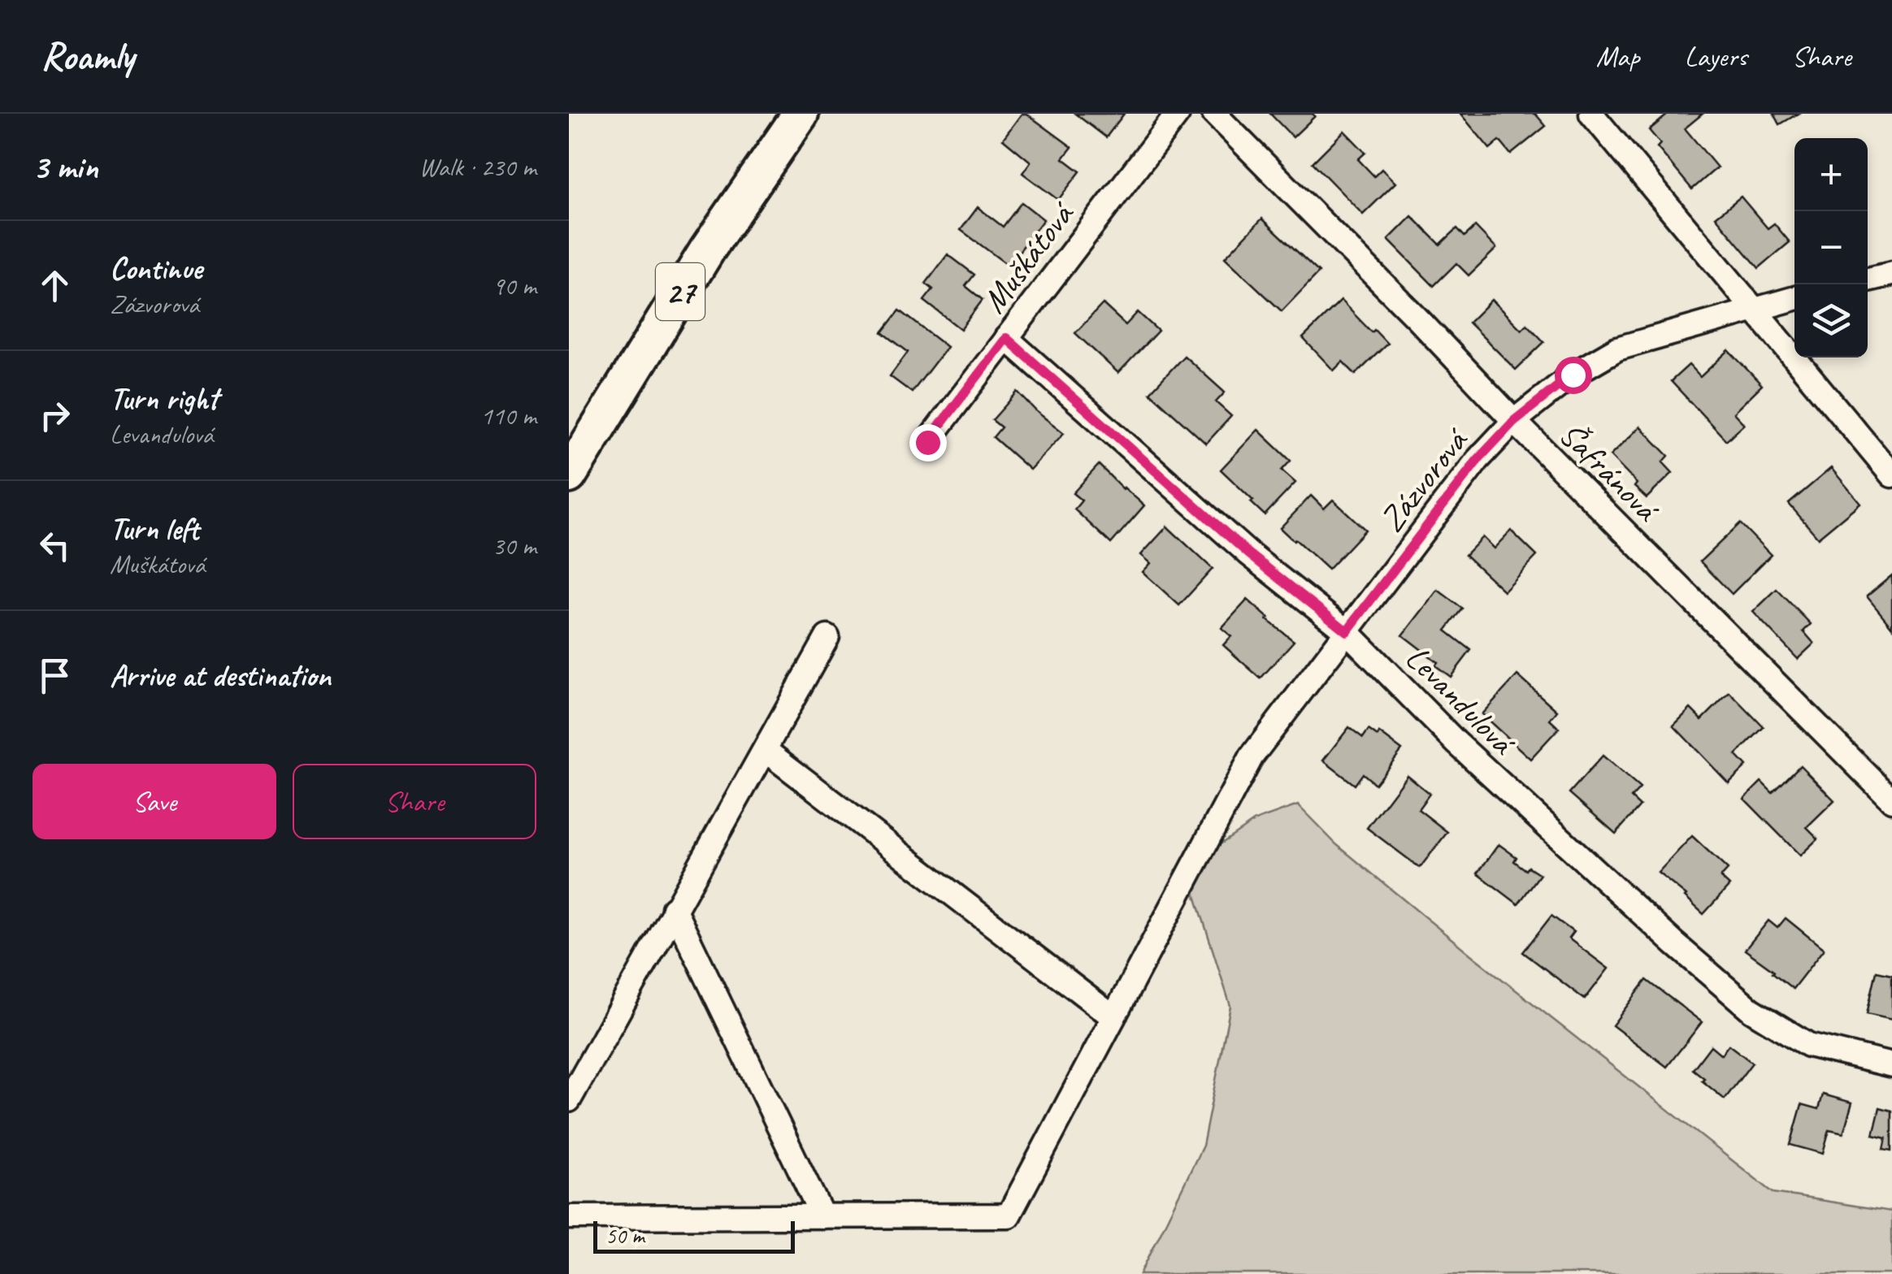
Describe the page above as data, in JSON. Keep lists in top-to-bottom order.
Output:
{
  "streets": {
    "main road": ["27"],
    "street": [
      "Muškátová",
      "Šafránová",
      "Zázvorová",
      "Levandulová"
    ]
  },
  "crossings": [
    ["Muškátová", "Levandulová"],
    ["Šafránová", "Zázvorová"],
    ["Zázvorová", "Levandulová"]
  ],
  "scale_bar": "50 m",
  "page": {
    "header": "Roamly",
    "nav": ["Map", "Layers", "Share"],
    "heading": ["3 min", "Walk · 230 m"],
    "map_buttons": ["+", "−"],
    "list": [
      ["Continue", "Zázvorová", "90 m"],
      ["Turn right", "Levandulová", "110 m"],
      ["Turn left", "Muškátová", "30 m"],
      "Arrive at destination"
    ],
    "buttons": ["Save", "Share"],
    "scale": "50 m"
  }
}
